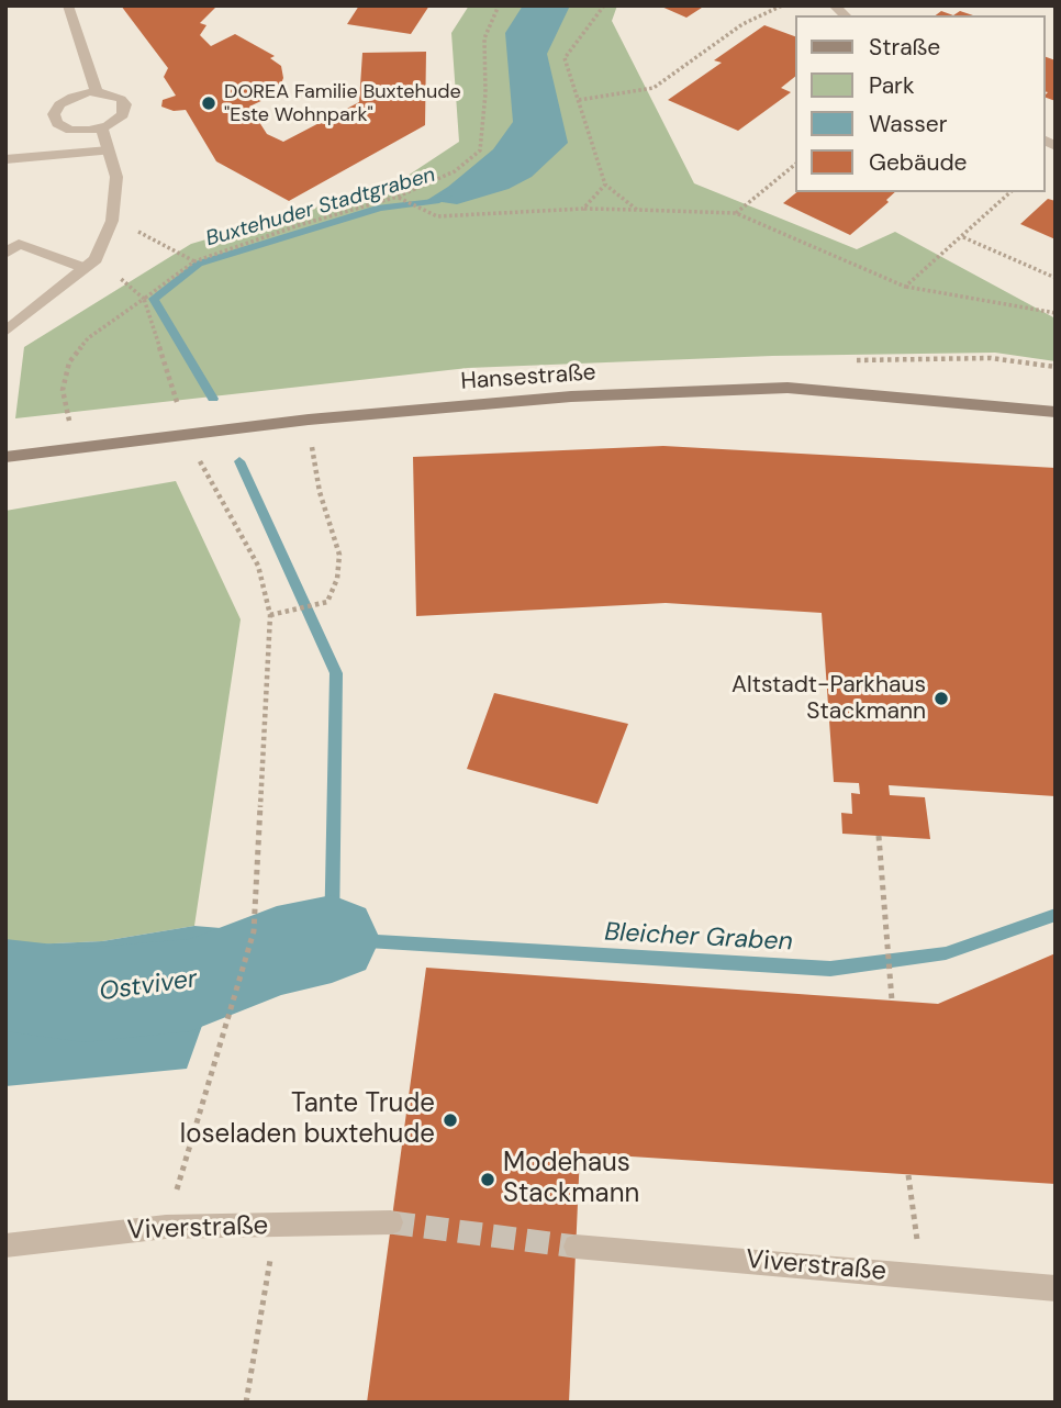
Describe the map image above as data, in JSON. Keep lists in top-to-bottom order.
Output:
{
  "streets": {
    "street": ["Hansestraße", "Viverstraße"]
  },
  "water": ["Buxtehuder Stadtgraben", "Bleicher Graben", "Ostviver"],
  "places": [
    "DOREA Familie Buxtehude \"Este Wohnpark\"",
    "Altstadt-Parkhaus Stackmann",
    "Tante Trude loseladen buxtehude",
    "Modehaus Stackmann"
  ],
  "legend": [
    "Straße",
    "Park",
    "Wasser",
    "Gebäude"
  ]
}
